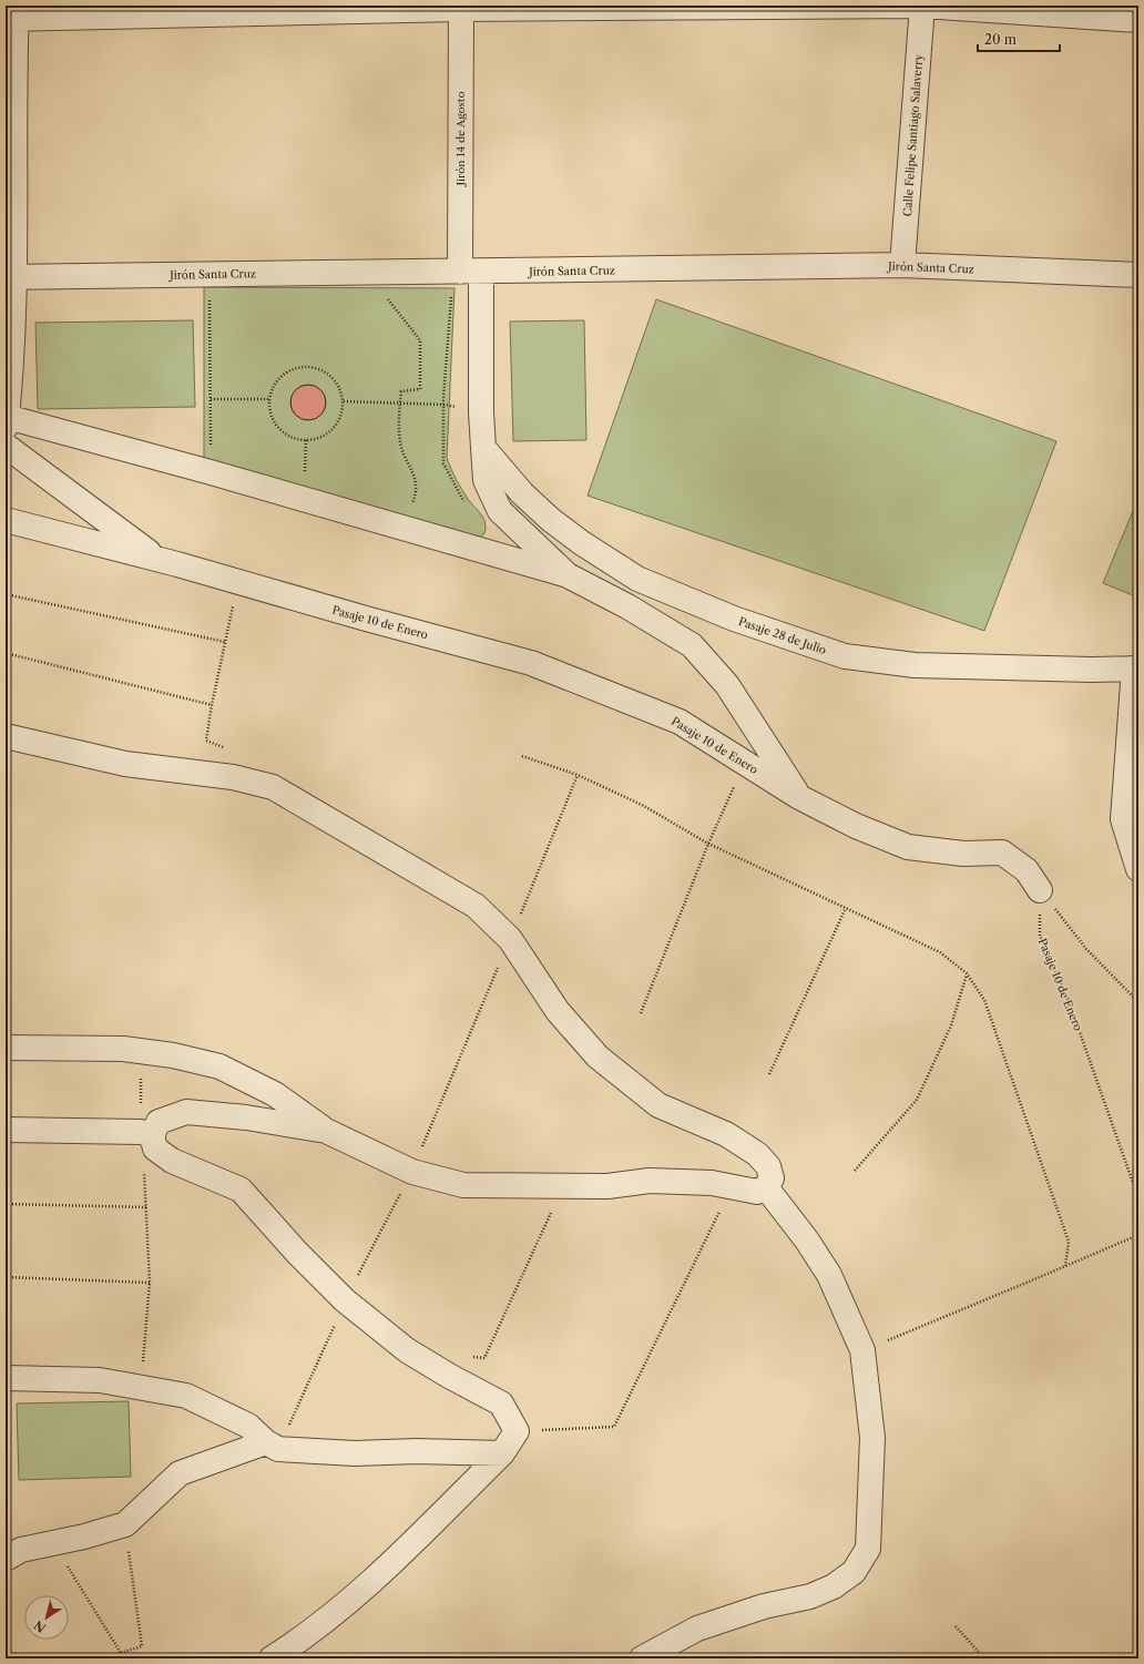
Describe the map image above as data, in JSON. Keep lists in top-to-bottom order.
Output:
{
  "streets": {
    "street": [
      "Calle Felipe Santiago Salaverry",
      "Jirón 14 de Agosto",
      "Jirón Santa Cruz",
      "Pasaje 10 de Enero",
      "Pasaje 28 de Julio"
    ]
  },
  "crossings": [
    ["Calle Felipe Santiago Salaverry", "Jirón Santa Cruz"],
    ["Jirón 14 de Agosto", "Jirón Santa Cruz"],
    ["Jirón 14 de Agosto", "Pasaje 28 de Julio"]
  ],
  "scale_bar": "20 m",
  "north": "bottom left"
}
